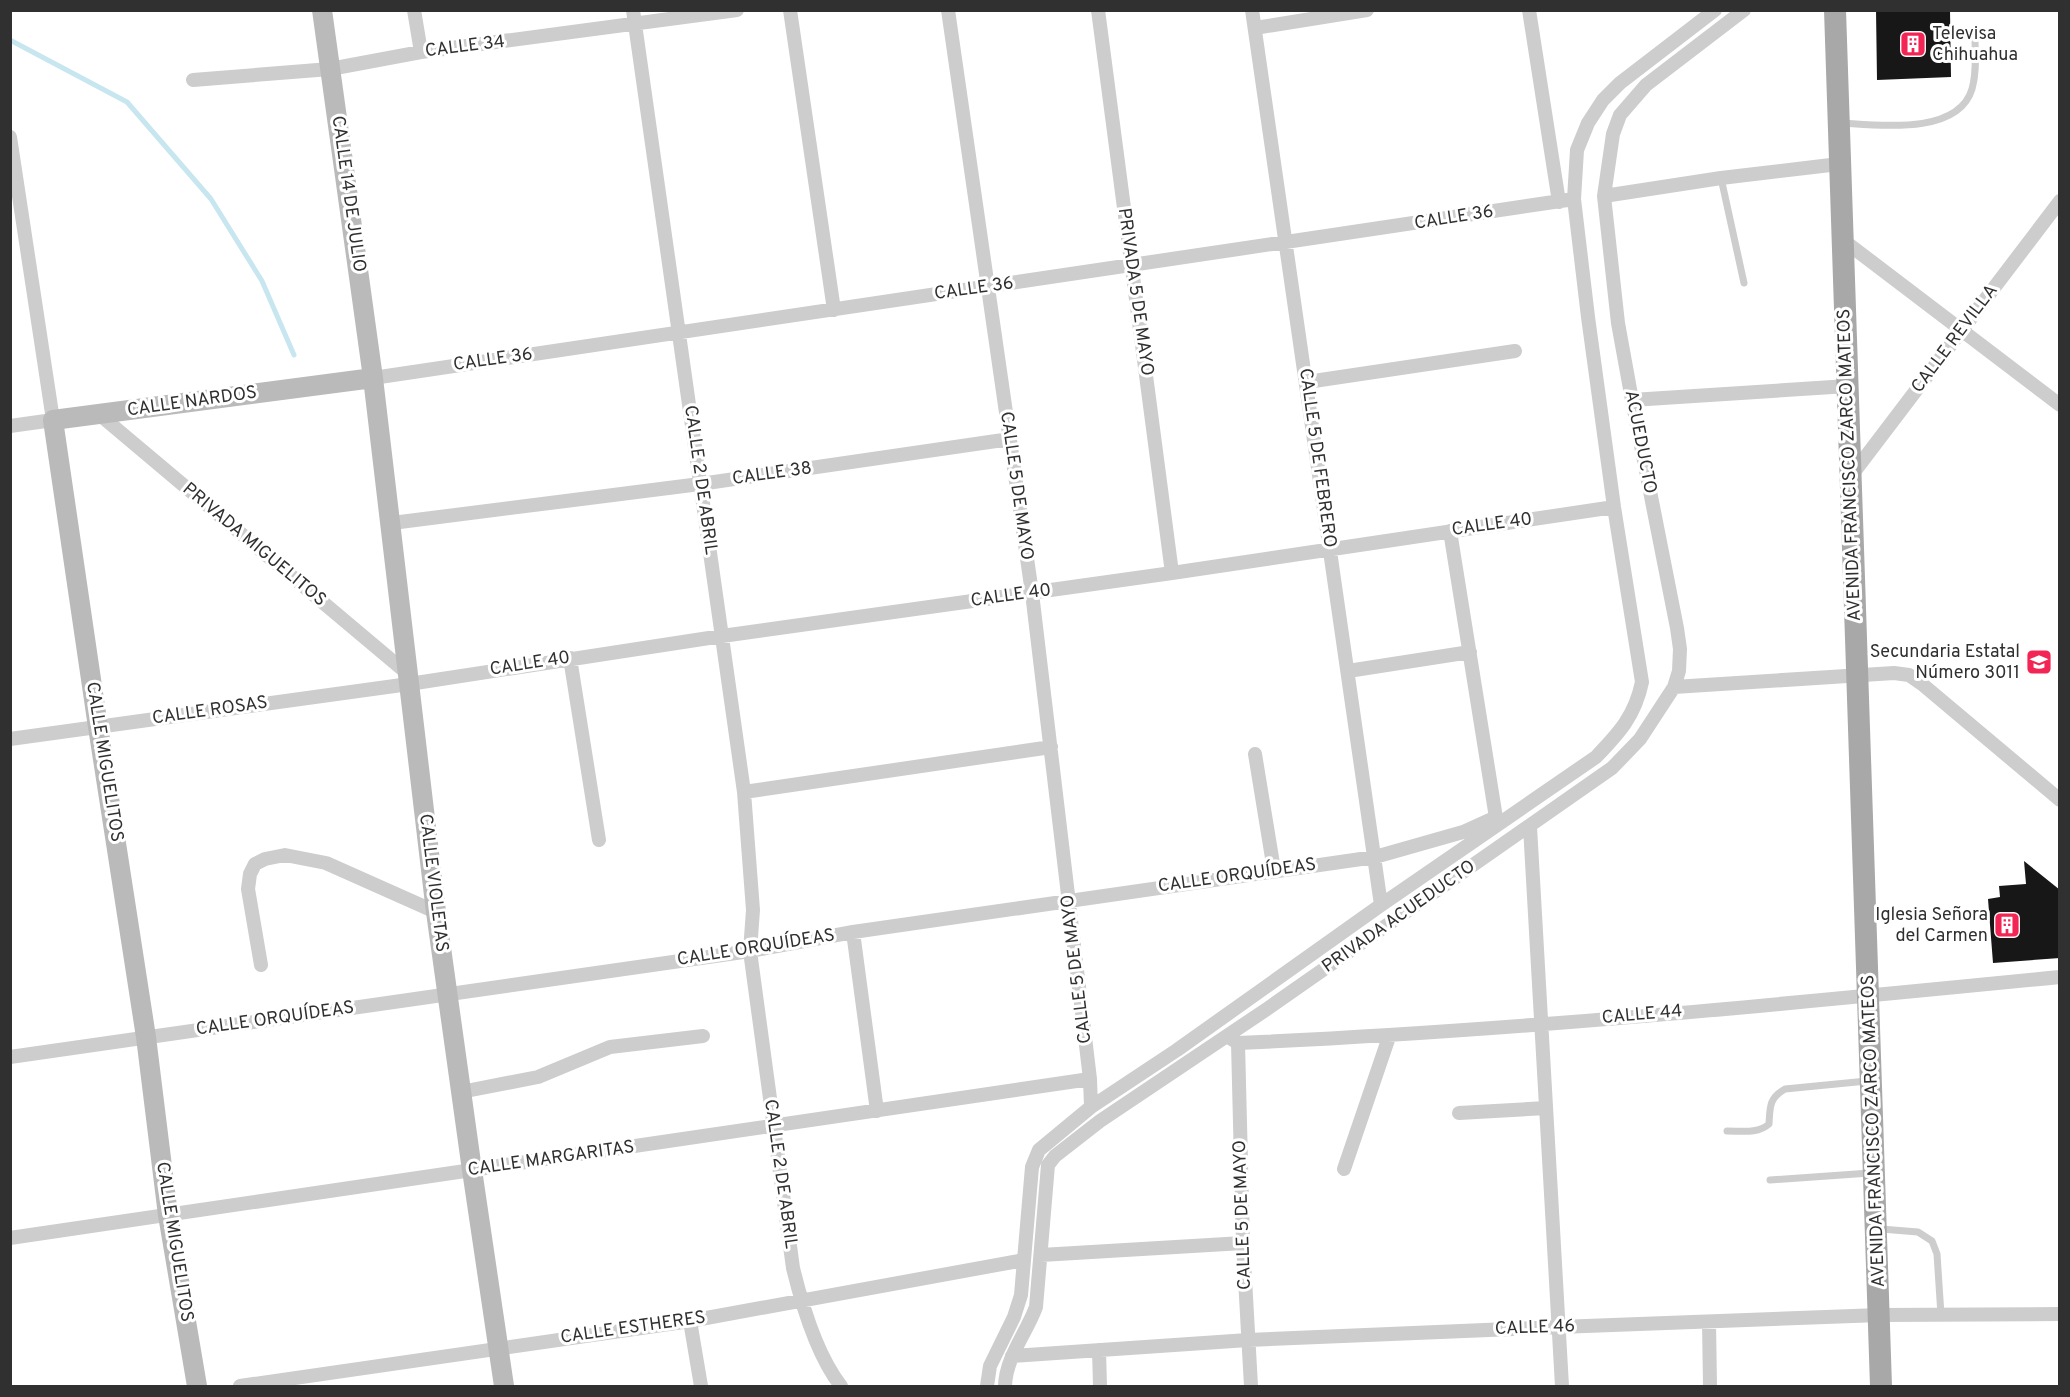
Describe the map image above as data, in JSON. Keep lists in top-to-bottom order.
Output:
{
  "streets": {
    "main road": ["AVENIDA FRANCISCO ZARCO MATEOS"],
    "street": [
      "CALLE 34",
      "CALLE 14 DE JULIO",
      "CALLE 36",
      "PRIVADA 5 DE MAYO",
      "CALLE REVILLA",
      "CALLE NARDOS",
      "ACUEDUCTO",
      "CALLE 5 DE FEBRERO",
      "CALLE 38",
      "CALLE 2 DE ABRIL",
      "CALLE 5 DE MAYO",
      "CALLE 40",
      "PRIVADA MIGUELITOS",
      "CALLE ROSAS",
      "CALLE MIGUELITOS",
      "CALLE ORQUÍDEAS",
      "CALLE VIOLETAS",
      "PRIVADA ACUEDUCTO",
      "CALLE 44",
      "CALLE MARGARITAS",
      "CALLE ESTHERES",
      "CALLE 46"
    ]
  },
  "crossings": [
    ["CALLE 34", "CALLE 14 DE JULIO"],
    ["CALLE 34", "CALLE 2 DE ABRIL"],
    ["CALLE 14 DE JULIO", "CALLE 36"],
    ["CALLE 14 DE JULIO", "CALLE NARDOS"],
    ["CALLE 14 DE JULIO", "CALLE VIOLETAS"],
    ["CALLE 36", "PRIVADA 5 DE MAYO"],
    ["CALLE 36", "CALLE NARDOS"],
    ["CALLE 36", "ACUEDUCTO"],
    ["CALLE 36", "CALLE 5 DE FEBRERO"],
    ["CALLE 36", "CALLE 2 DE ABRIL"],
    ["CALLE 36", "CALLE 5 DE MAYO"],
    ["CALLE 36", "CALLE VIOLETAS"],
    ["PRIVADA 5 DE MAYO", "CALLE 40"],
    ["CALLE REVILLA", "AVENIDA FRANCISCO ZARCO MATEOS"],
    ["CALLE NARDOS", "PRIVADA MIGUELITOS"],
    ["CALLE NARDOS", "CALLE MIGUELITOS"],
    ["CALLE NARDOS", "CALLE VIOLETAS"],
    ["ACUEDUCTO", "CALLE 40"],
    ["ACUEDUCTO", "PRIVADA ACUEDUCTO"],
    ["CALLE 5 DE FEBRERO", "CALLE 40"],
    ["CALLE 5 DE FEBRERO", "CALLE ORQUÍDEAS"],
    ["CALLE 5 DE FEBRERO", "PRIVADA ACUEDUCTO"],
    ["AVENIDA FRANCISCO ZARCO MATEOS", "CALLE 44"],
    ["AVENIDA FRANCISCO ZARCO MATEOS", "CALLE 46"],
    ["CALLE 38", "CALLE 2 DE ABRIL"],
    ["CALLE 38", "CALLE 5 DE MAYO"],
    ["CALLE 38", "CALLE VIOLETAS"],
    ["CALLE 2 DE ABRIL", "CALLE 40"],
    ["CALLE 2 DE ABRIL", "CALLE ORQUÍDEAS"],
    ["CALLE 2 DE ABRIL", "CALLE MARGARITAS"],
    ["CALLE 2 DE ABRIL", "CALLE ESTHERES"],
    ["CALLE 5 DE MAYO", "CALLE 40"],
    ["CALLE 5 DE MAYO", "CALLE ORQUÍDEAS"],
    ["CALLE 5 DE MAYO", "PRIVADA ACUEDUCTO"],
    ["CALLE 5 DE MAYO", "CALLE 44"],
    ["CALLE 5 DE MAYO", "CALLE MARGARITAS"],
    ["CALLE 5 DE MAYO", "CALLE 46"],
    ["CALLE 40", "PRIVADA MIGUELITOS"],
    ["CALLE 40", "CALLE ROSAS"],
    ["CALLE 40", "CALLE VIOLETAS"],
    ["PRIVADA MIGUELITOS", "CALLE ROSAS"],
    ["PRIVADA MIGUELITOS", "CALLE VIOLETAS"],
    ["CALLE ROSAS", "CALLE MIGUELITOS"],
    ["CALLE ROSAS", "CALLE VIOLETAS"],
    ["CALLE MIGUELITOS", "CALLE ORQUÍDEAS"],
    ["CALLE MIGUELITOS", "CALLE MARGARITAS"],
    ["CALLE ORQUÍDEAS", "CALLE VIOLETAS"],
    ["CALLE ORQUÍDEAS", "PRIVADA ACUEDUCTO"],
    ["CALLE VIOLETAS", "CALLE MARGARITAS"],
    ["CALLE VIOLETAS", "CALLE ESTHERES"],
    ["PRIVADA ACUEDUCTO", "CALLE 44"],
    ["PRIVADA ACUEDUCTO", "CALLE ESTHERES"],
    ["PRIVADA ACUEDUCTO", "CALLE 46"]
  ],
  "places": {
    "building": ["Televisa Chihuahua", "Iglesia Señora del Carmen"],
    "school or university": ["Secundaria Estatal Número 3011"]
  }
}
